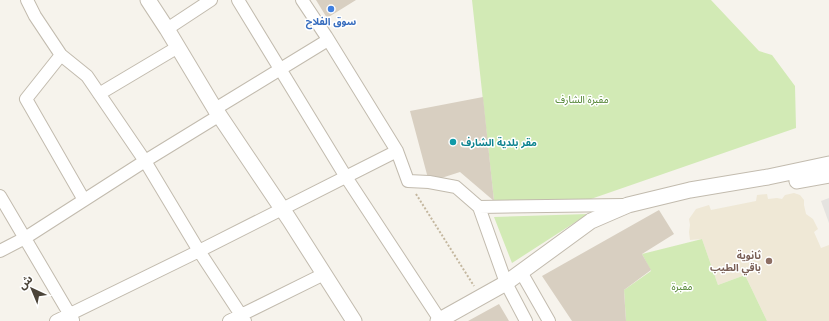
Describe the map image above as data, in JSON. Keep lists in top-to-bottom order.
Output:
{
  "parks": ["مقبرة الشارف", "مقبرة"],
  "places": ["سوق الفلاح", "مقر بلدية الشارف", "ثانوية باقي الطيب"],
  "north": "top left"
}
